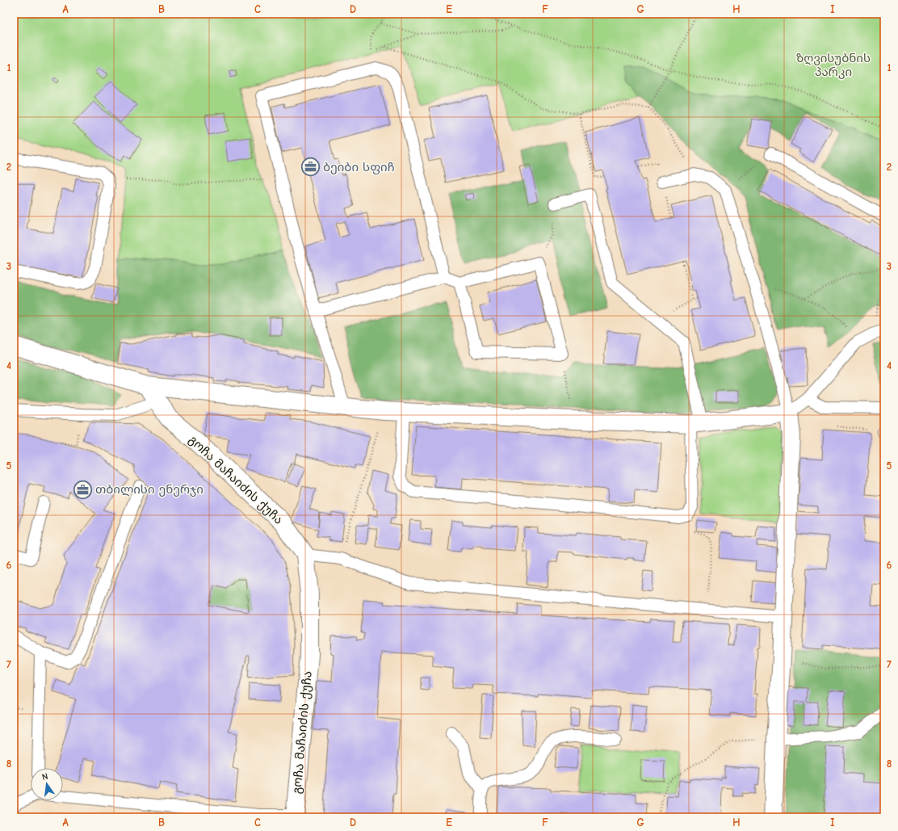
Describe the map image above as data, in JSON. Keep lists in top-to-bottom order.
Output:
{
  "streets": {
    "street": ["გოჩა მაჩაიძის ქუჩა"]
  },
  "parks": ["ზღვისუბნის პარკი"],
  "places": {
    "office": ["ბეიბი სფიჩ", "თბილისი ენერჯი"]
  },
  "north": "top",
  "grid": {
    "columns": [
      "A",
      "B",
      "C",
      "D",
      "E",
      "F",
      "G",
      "H",
      "I"
    ],
    "rows": [
      "1",
      "2",
      "3",
      "4",
      "5",
      "6",
      "7",
      "8"
    ]
  }
}
